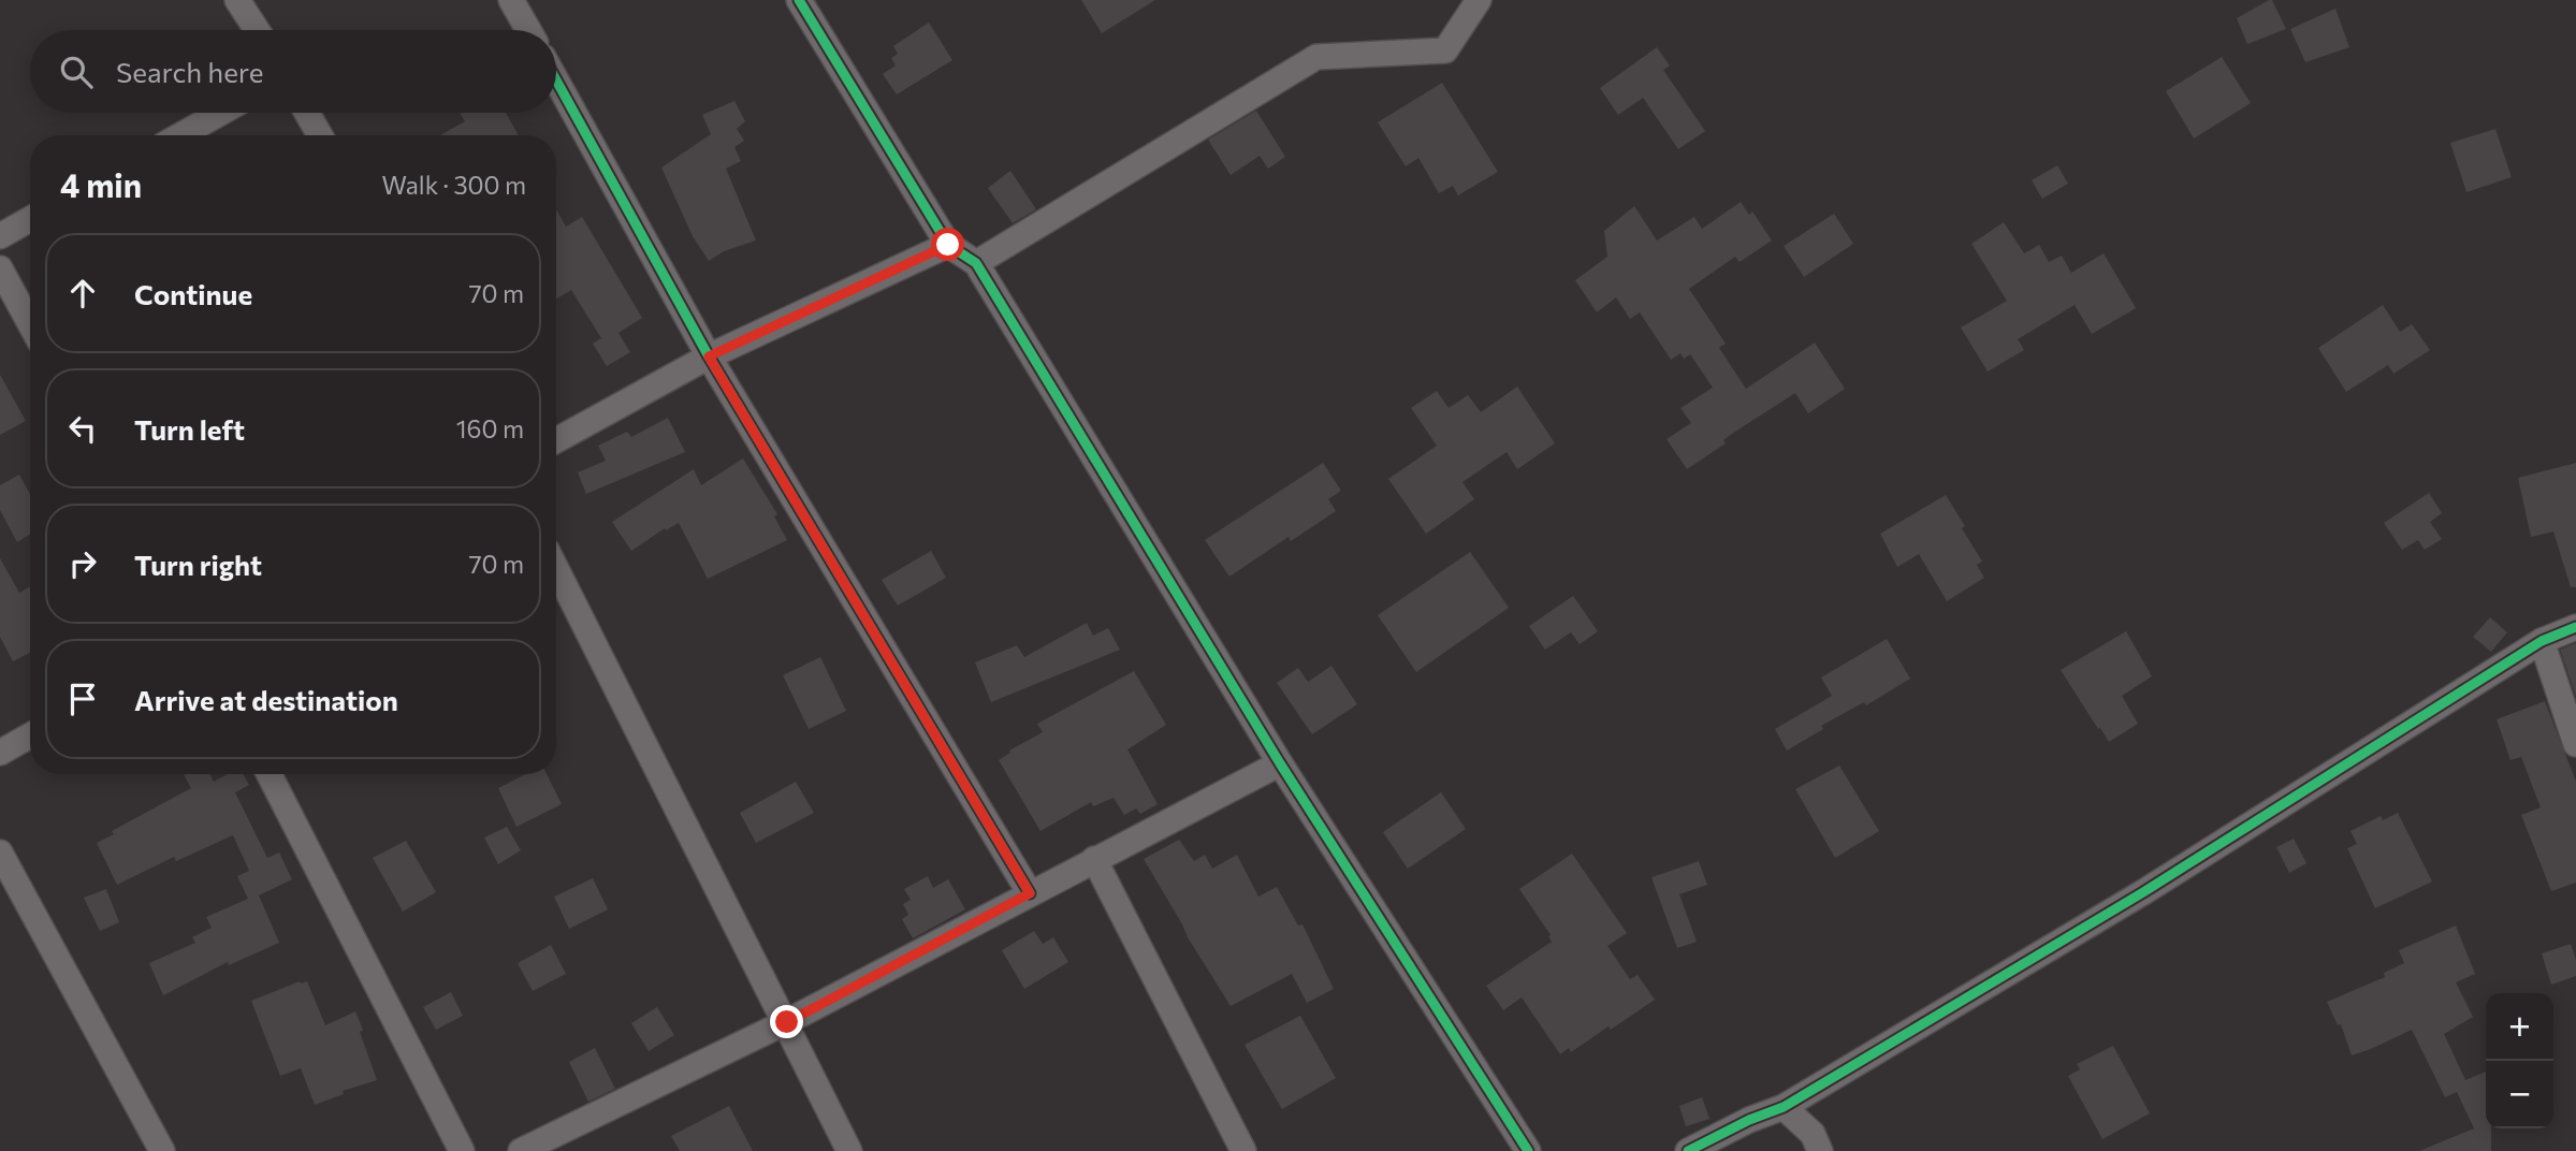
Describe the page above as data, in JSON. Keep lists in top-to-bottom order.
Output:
{
  "page": {
    "search": "Search here",
    "heading": ["4 min", "Walk · 300 m"],
    "list": [
      ["Continue", "70 m"],
      ["Turn left", "160 m"],
      ["Turn right", "70 m"],
      "Arrive at destination"
    ],
    "map_buttons": ["+", "−"]
  }
}
